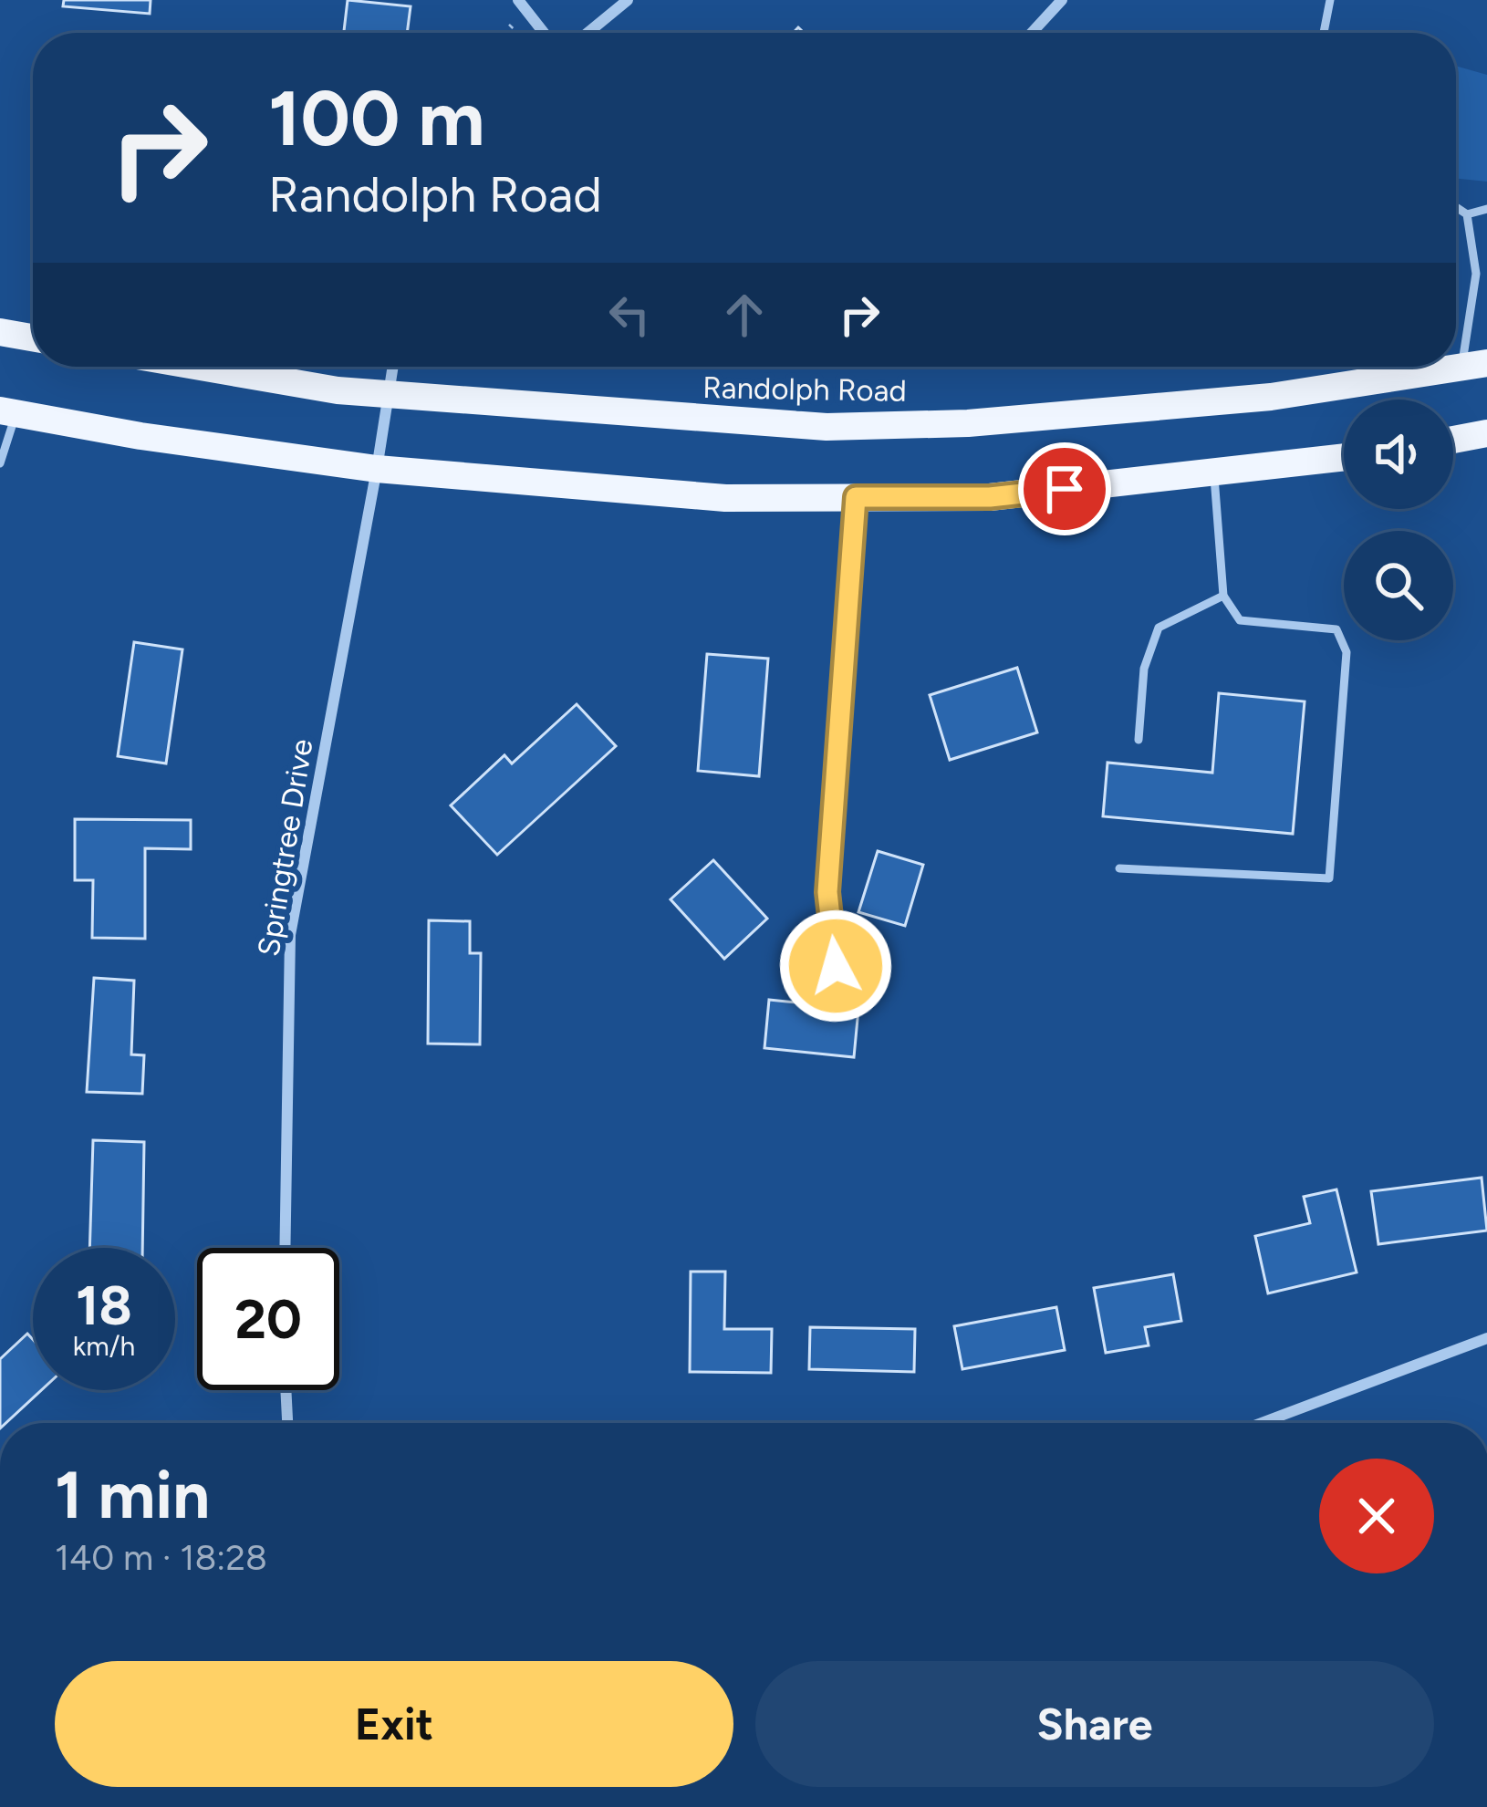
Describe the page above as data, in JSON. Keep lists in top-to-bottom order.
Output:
{
  "streets": {
    "main road": ["Randolph Road"],
    "street": ["Springtree Drive"]
  },
  "crossings": [
    ["Randolph Road", "Springtree Drive"]
  ],
  "page": {
    "turn": ["100 m", "Randolph Road"],
    "speed": "18 km/h",
    "limit": "20",
    "heading": ["1 min", "140 m · 18:28"],
    "buttons": ["Exit", "Share"]
  }
}
